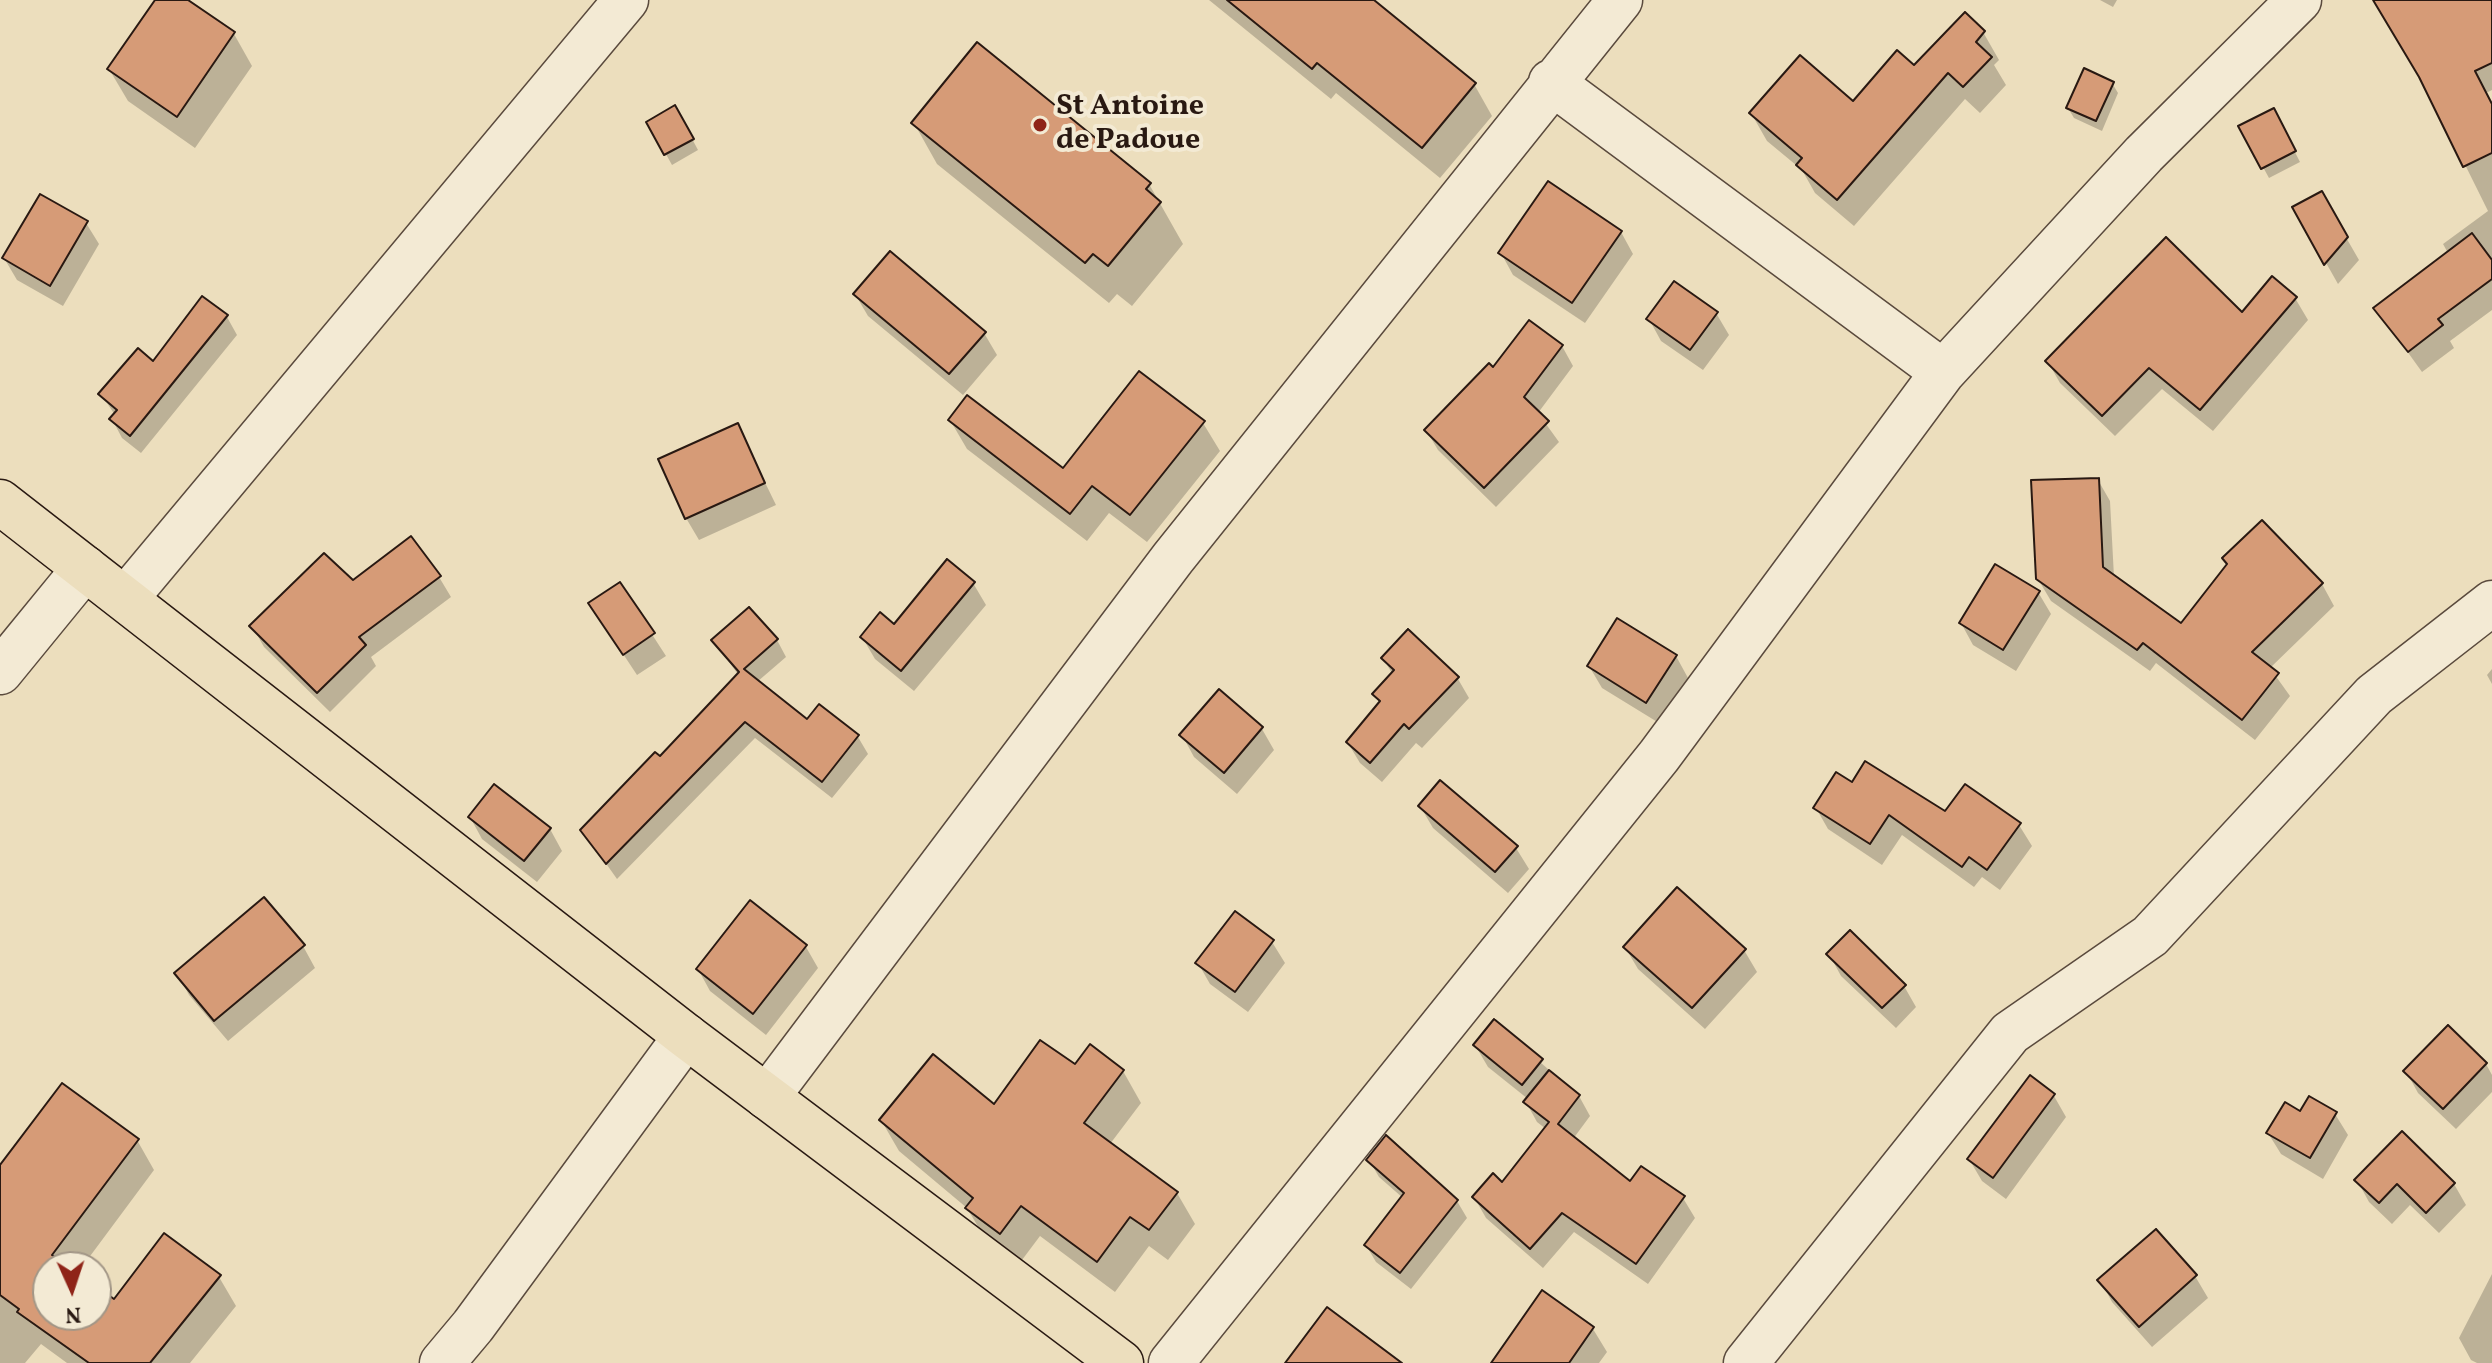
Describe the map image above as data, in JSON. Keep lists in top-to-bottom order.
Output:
{
  "places": ["St Antoine de Padoue"],
  "north": "bottom"
}
